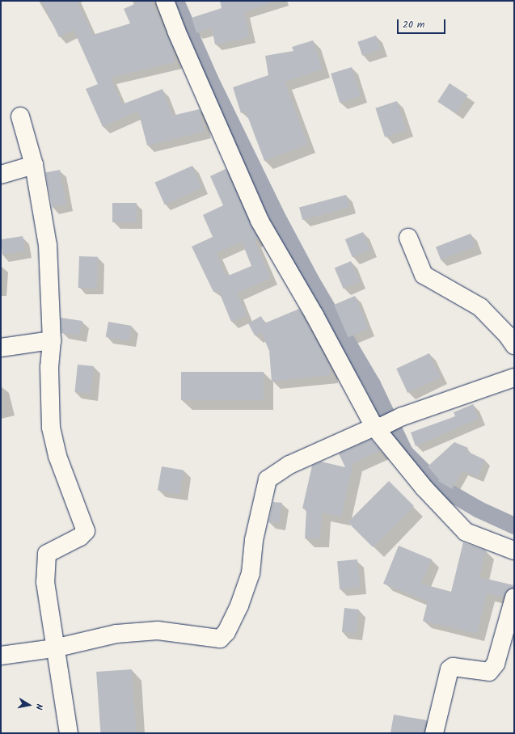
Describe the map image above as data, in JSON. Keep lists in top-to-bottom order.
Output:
{
  "scale_bar": "20 m",
  "north": "right"
}
